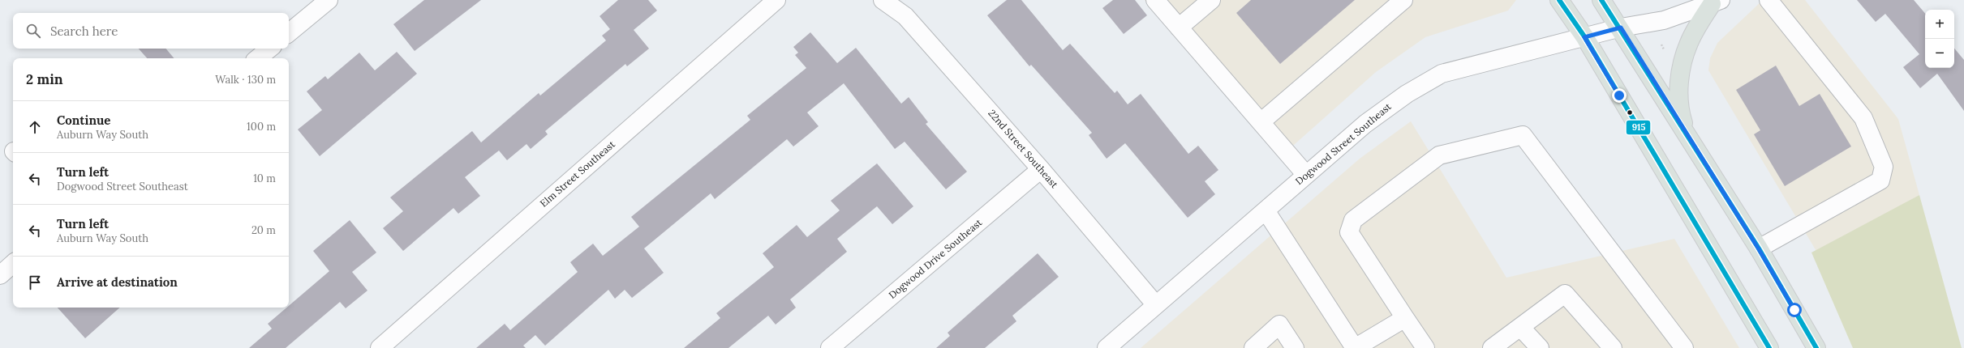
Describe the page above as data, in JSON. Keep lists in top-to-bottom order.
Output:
{
  "streets": {
    "street": [
      "Dogwood Street Southeast",
      "22nd Street Southeast",
      "Elm Street Southeast",
      "Dogwood Drive Southeast"
    ]
  },
  "crossings": [
    ["Dogwood Street Southeast", "22nd Street Southeast"],
    ["22nd Street Southeast", "Dogwood Drive Southeast"]
  ],
  "lines": ["transit line 915"],
  "page": {
    "map_buttons": ["+", "−"],
    "search": "Search here",
    "heading": ["2 min", "Walk · 130 m"],
    "list": [
      ["Continue", "Auburn Way South", "100 m"],
      ["Turn left", "Dogwood Street Southeast", "10 m"],
      ["Turn left", "Auburn Way South", "20 m"],
      "Arrive at destination"
    ]
  }
}
